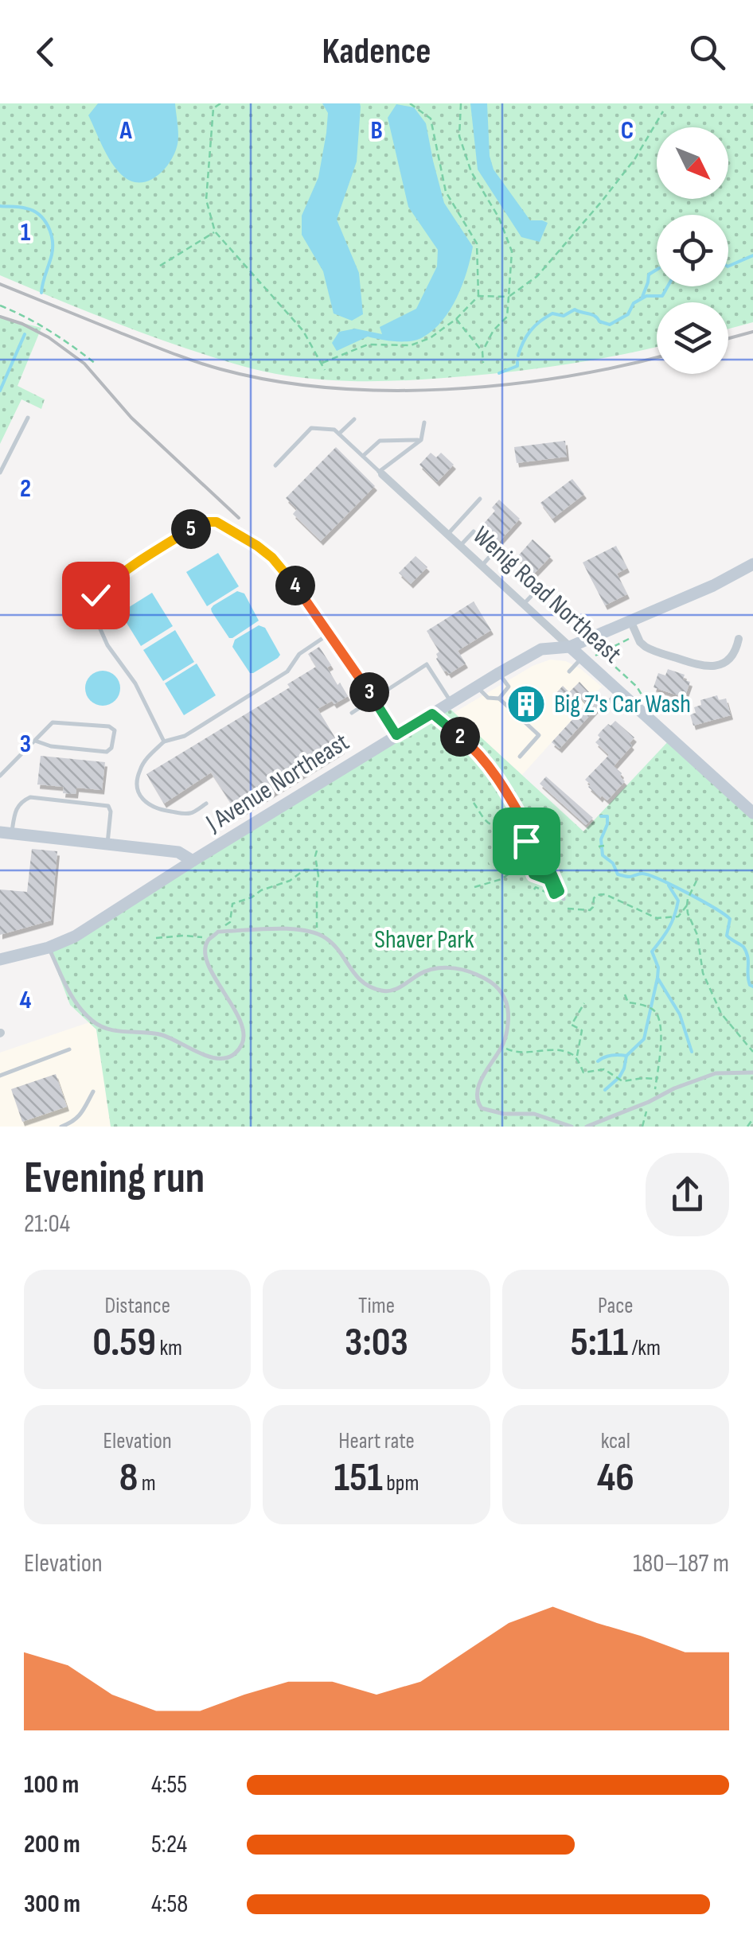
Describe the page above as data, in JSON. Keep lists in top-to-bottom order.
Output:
{
  "streets": {
    "street": ["Wenig Road Northeast", "J Avenue Northeast"]
  },
  "crossings": [
    ["Wenig Road Northeast", "J Avenue Northeast"]
  ],
  "parks": ["Shaver Park"],
  "places": {
    "building": ["Big Z's Car Wash"]
  },
  "north": "bottom right",
  "page": {
    "header": "Kadence",
    "pins": [
      "5",
      "4",
      "3",
      "2"
    ],
    "heading": ["Evening run", "21:04"],
    "stats": [
      ["Distance", "0.59 km"],
      ["Time", "3:03"],
      ["Pace", "5:11 /km"],
      ["Elevation", "8 m"],
      ["Heart rate", "151 bpm"],
      ["kcal", "46"]
    ],
    "chart": ["Elevation", "180–187 m"],
    "list": [
      {
        "name": "100 m",
        "note": "4:55"
      },
      {
        "name": "200 m",
        "note": "5:24"
      },
      {
        "name": "300 m",
        "note": "4:58"
      }
    ]
  },
  "grid": {
    "columns": ["A", "B", "C"],
    "rows": [
      "1",
      "2",
      "3",
      "4"
    ]
  }
}
